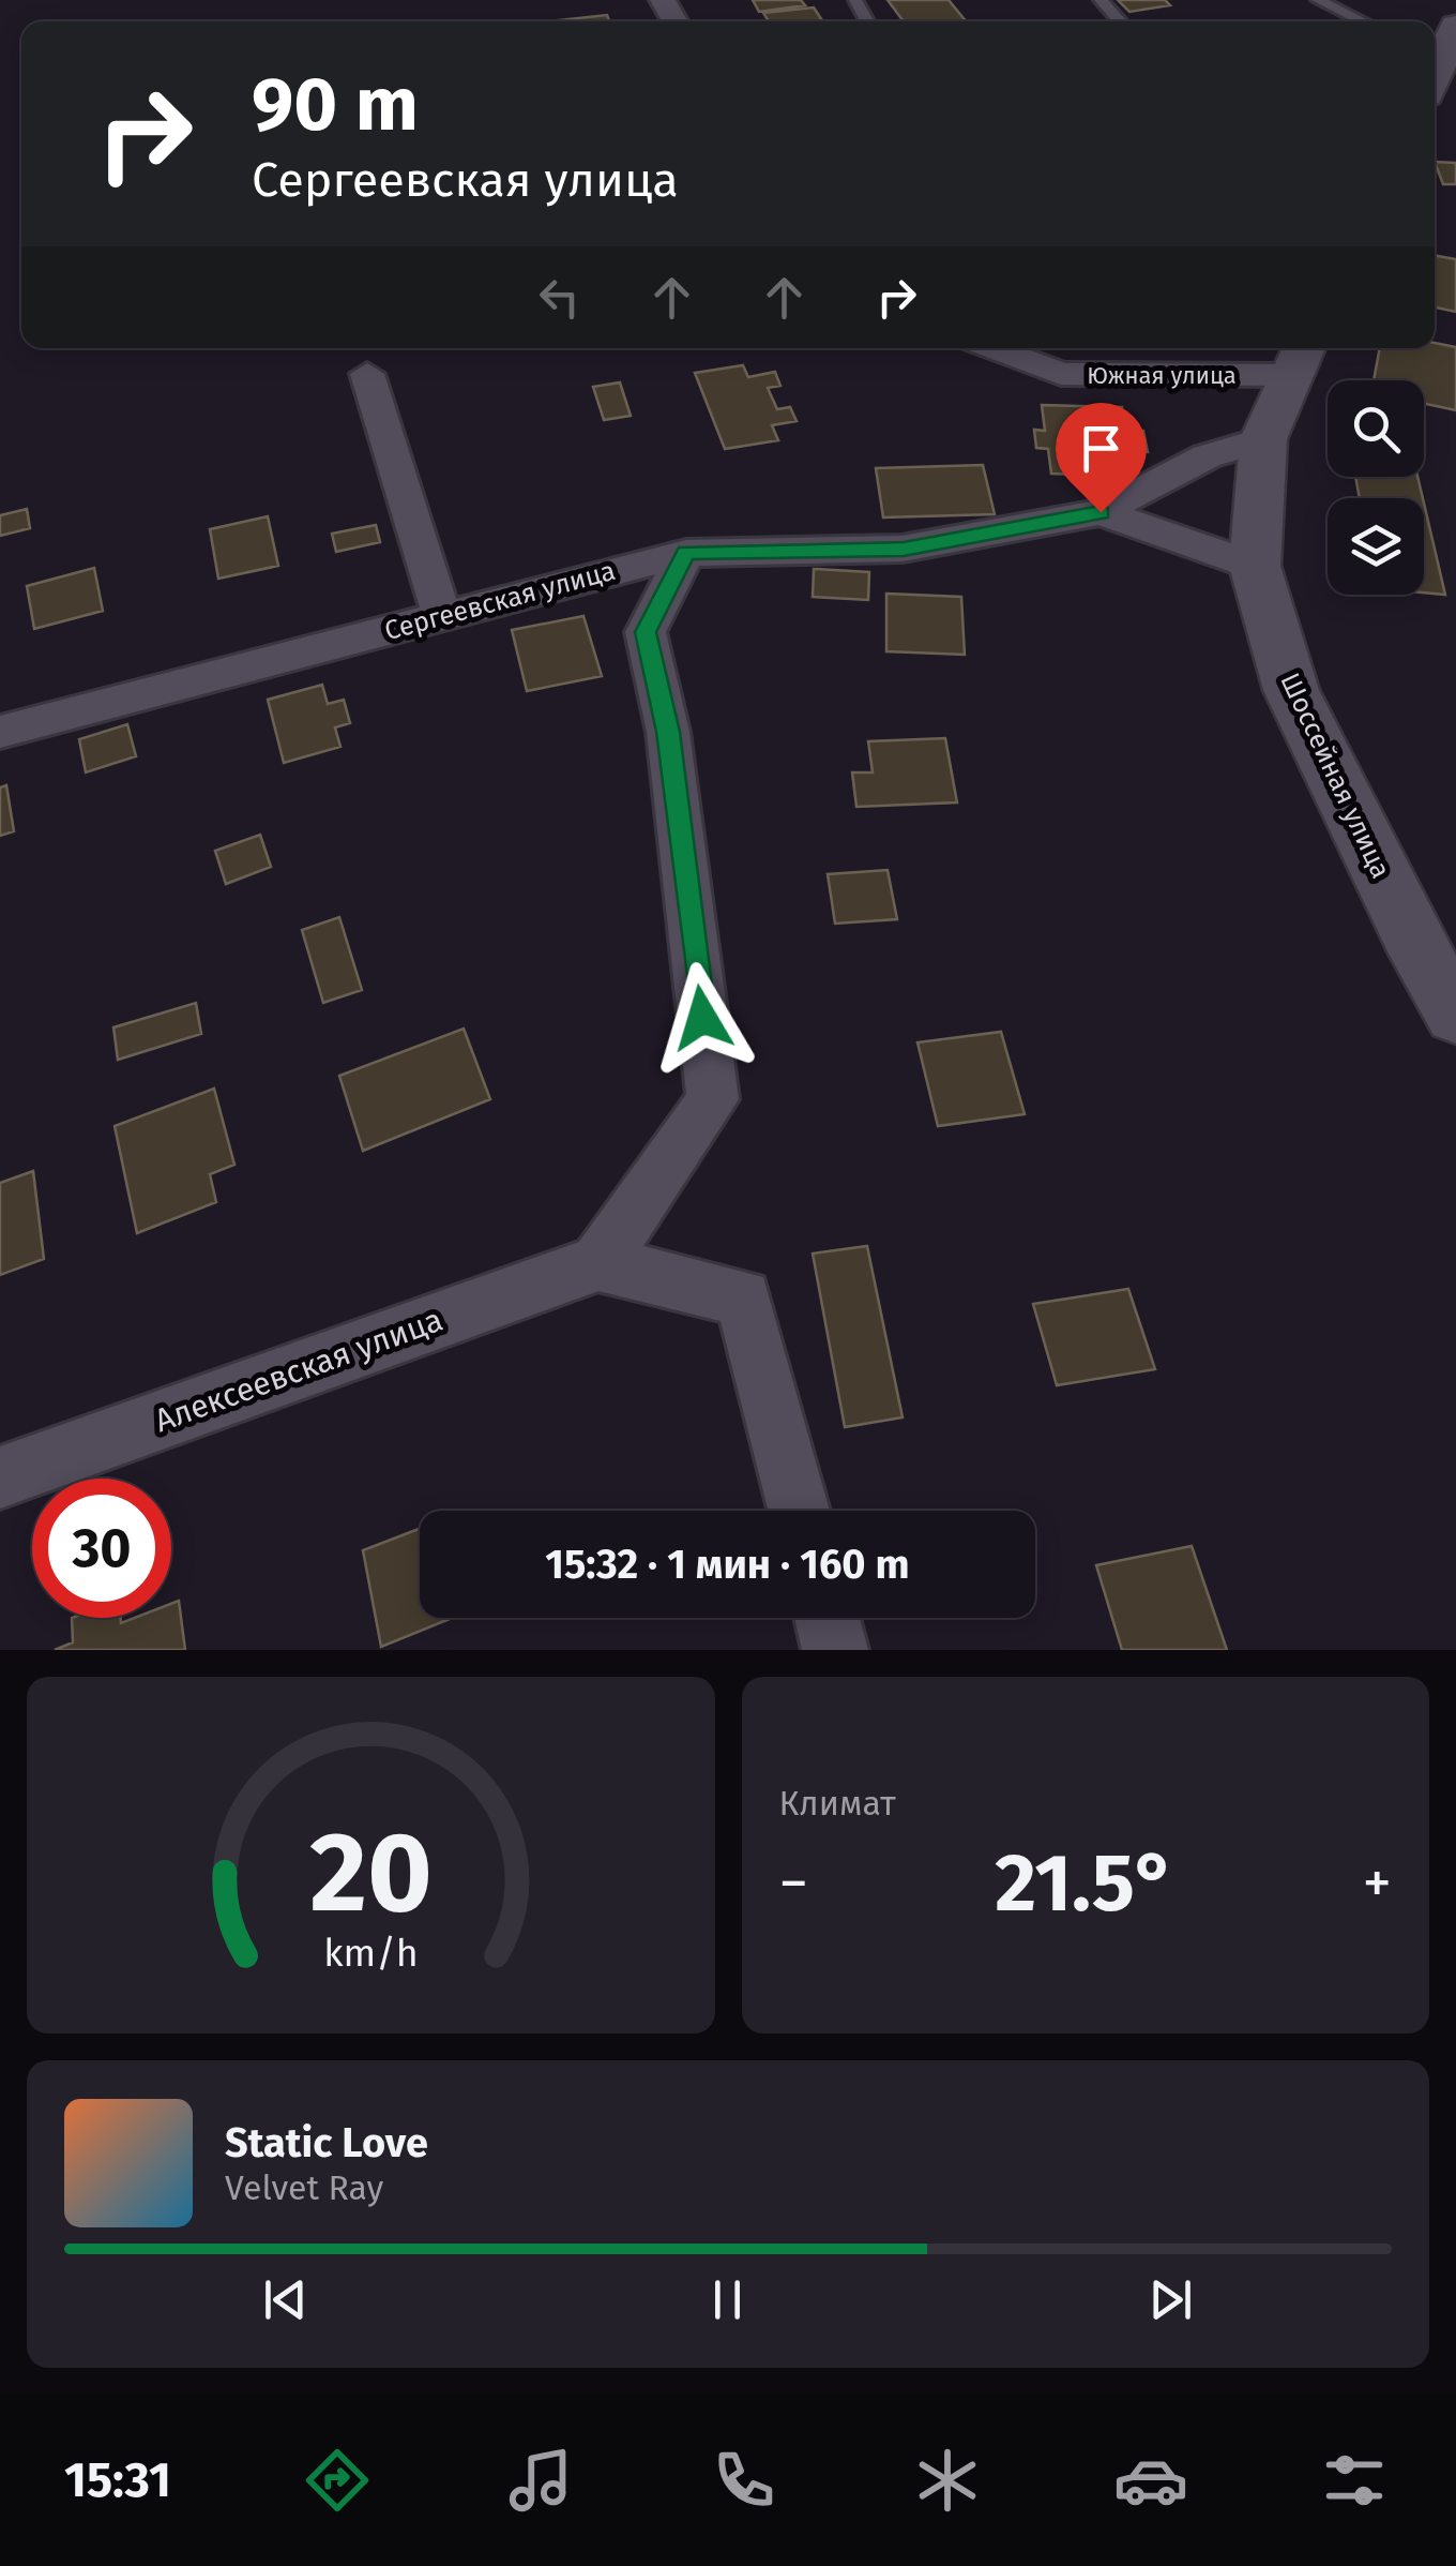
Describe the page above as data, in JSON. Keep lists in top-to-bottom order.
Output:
{
  "streets": {
    "main road": ["Шоссейная улица"],
    "street": ["Южная улица", "Сергеевская улица", "Алексеевская улица"]
  },
  "crossings": [
    ["Южная улица", "Шоссейная улица"],
    ["Сергеевская улица", "Шоссейная улица"]
  ],
  "page": {
    "turn": ["90 m", "Сергеевская улица"],
    "limit": "30",
    "trip": "15:32 · 1 мин · 160 m",
    "tile": "Климат",
    "heat": ["−", "21.5°", "+"],
    "song": ["Static Love", "Velvet Ray"],
    "tabs": "15:31",
    "gauge": ["20", "km/h"]
  }
}
